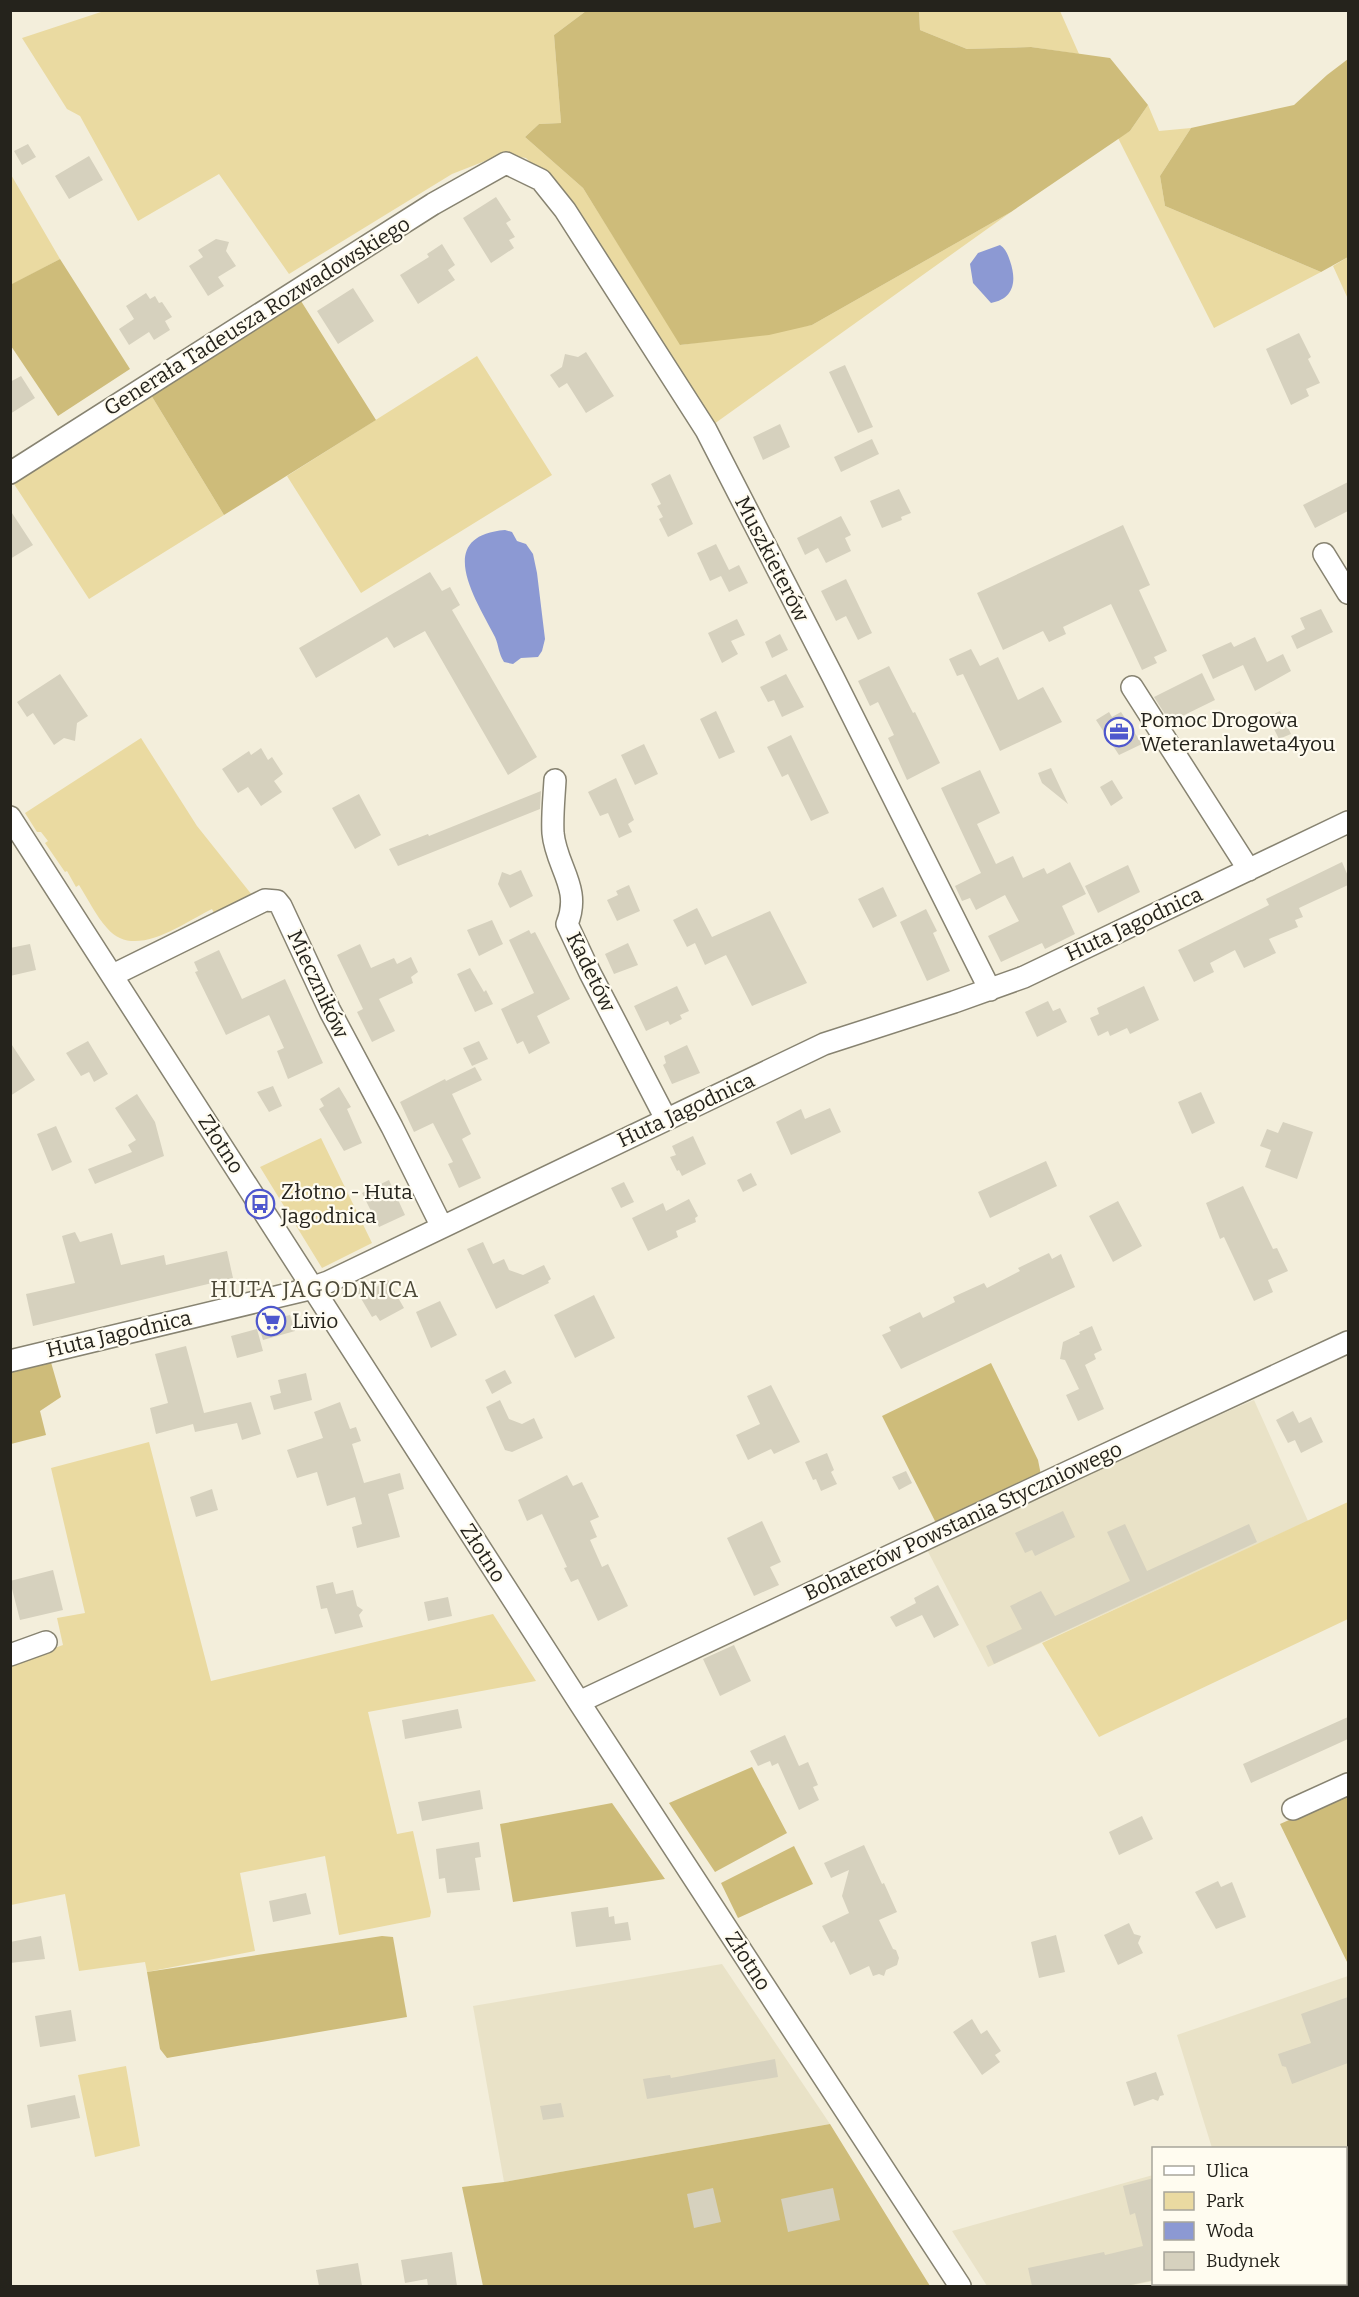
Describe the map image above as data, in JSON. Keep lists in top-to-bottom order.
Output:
{
  "streets": {
    "street": [
      "Generała Tadeusza Rozwadowskiego",
      "Muszkieterów",
      "Huta Jagodnica",
      "Kadetów",
      "Mieczników",
      "Złotno",
      "Bohaterów Powstania Styczniowego"
    ]
  },
  "crossings": [
    ["Generała Tadeusza Rozwadowskiego", "Muszkieterów"],
    ["Muszkieterów", "Huta Jagodnica"],
    ["Huta Jagodnica", "Kadetów"],
    ["Huta Jagodnica", "Mieczników"],
    ["Huta Jagodnica", "Złotno"],
    ["Mieczników", "Złotno"],
    ["Złotno", "Bohaterów Powstania Styczniowego"]
  ],
  "districts": ["HUTA JAGODNICA"],
  "places": {
    "office": ["Pomoc Drogowa Weteranlaweta4you"],
    "bus stop": ["Złotno - Huta Jagodnica"],
    "supermarket": ["Livio"]
  },
  "legend": [
    "Ulica",
    "Park",
    "Woda",
    "Budynek"
  ]
}
